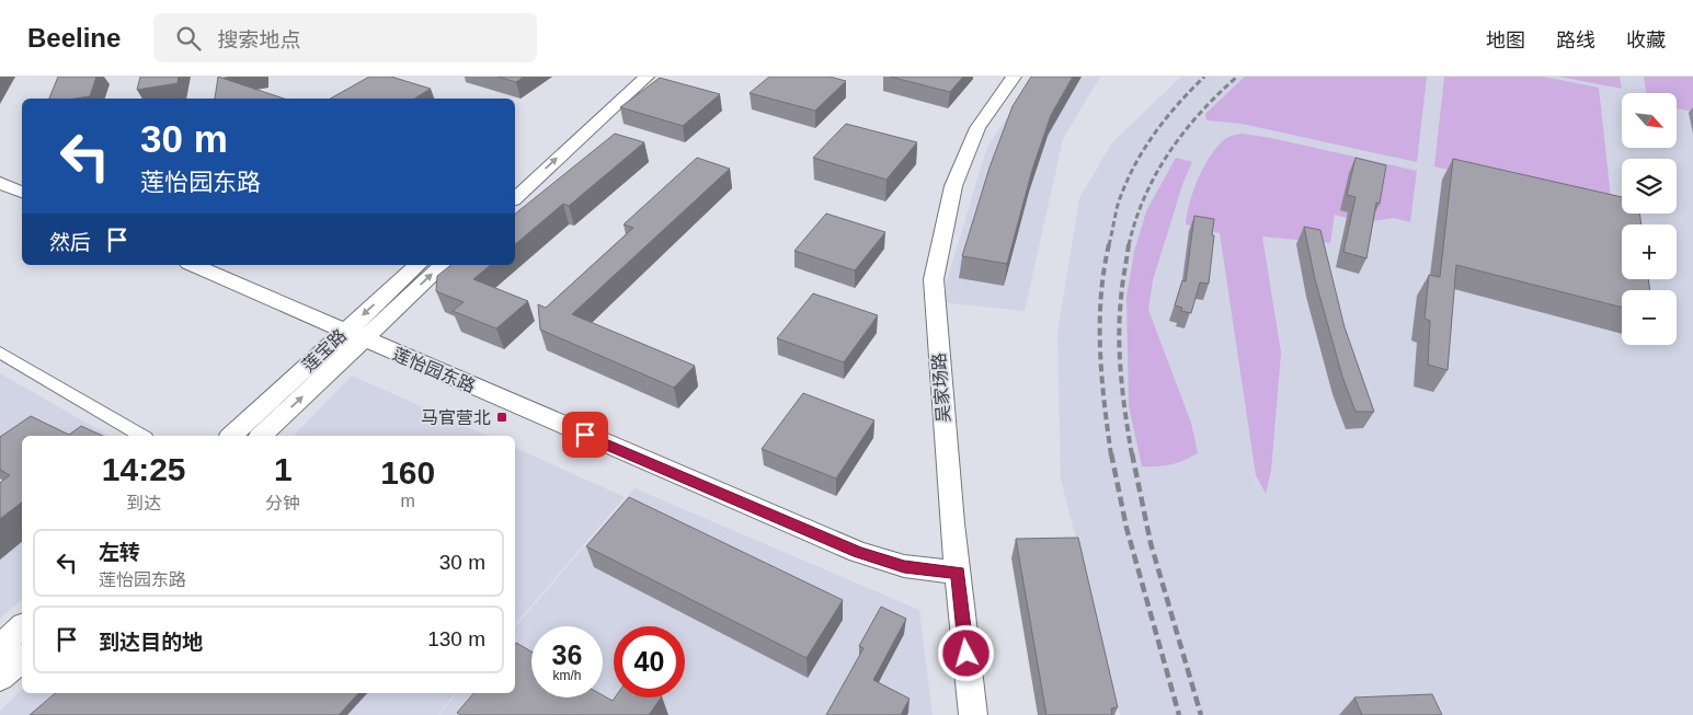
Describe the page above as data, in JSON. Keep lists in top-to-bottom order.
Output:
{
  "streets": {
    "street": ["莲宝路", "莲怡园东路", "吴家场路"]
  },
  "crossings": [
    ["莲宝路", "莲怡园东路"],
    ["莲怡园东路", "吴家场路"]
  ],
  "places": {
    "transit": ["马官营北"]
  },
  "north": "bottom right",
  "page": {
    "header": "Beeline",
    "search": "搜索地点",
    "nav": ["地图", "路线", "收藏"],
    "map_buttons": ["+", "−"],
    "turn": ["30 m", "莲怡园东路"],
    "then": "然后",
    "eta": [
      "14:25",
      "到达",
      "1",
      "分钟",
      "160",
      "m"
    ],
    "list": [
      {
        "name": "左转",
        "note": "莲怡园东路",
        "value": "30 m"
      },
      {
        "name": "到达目的地",
        "value": "130 m"
      }
    ],
    "speed": "36 km/h",
    "limit": "40"
  }
}
